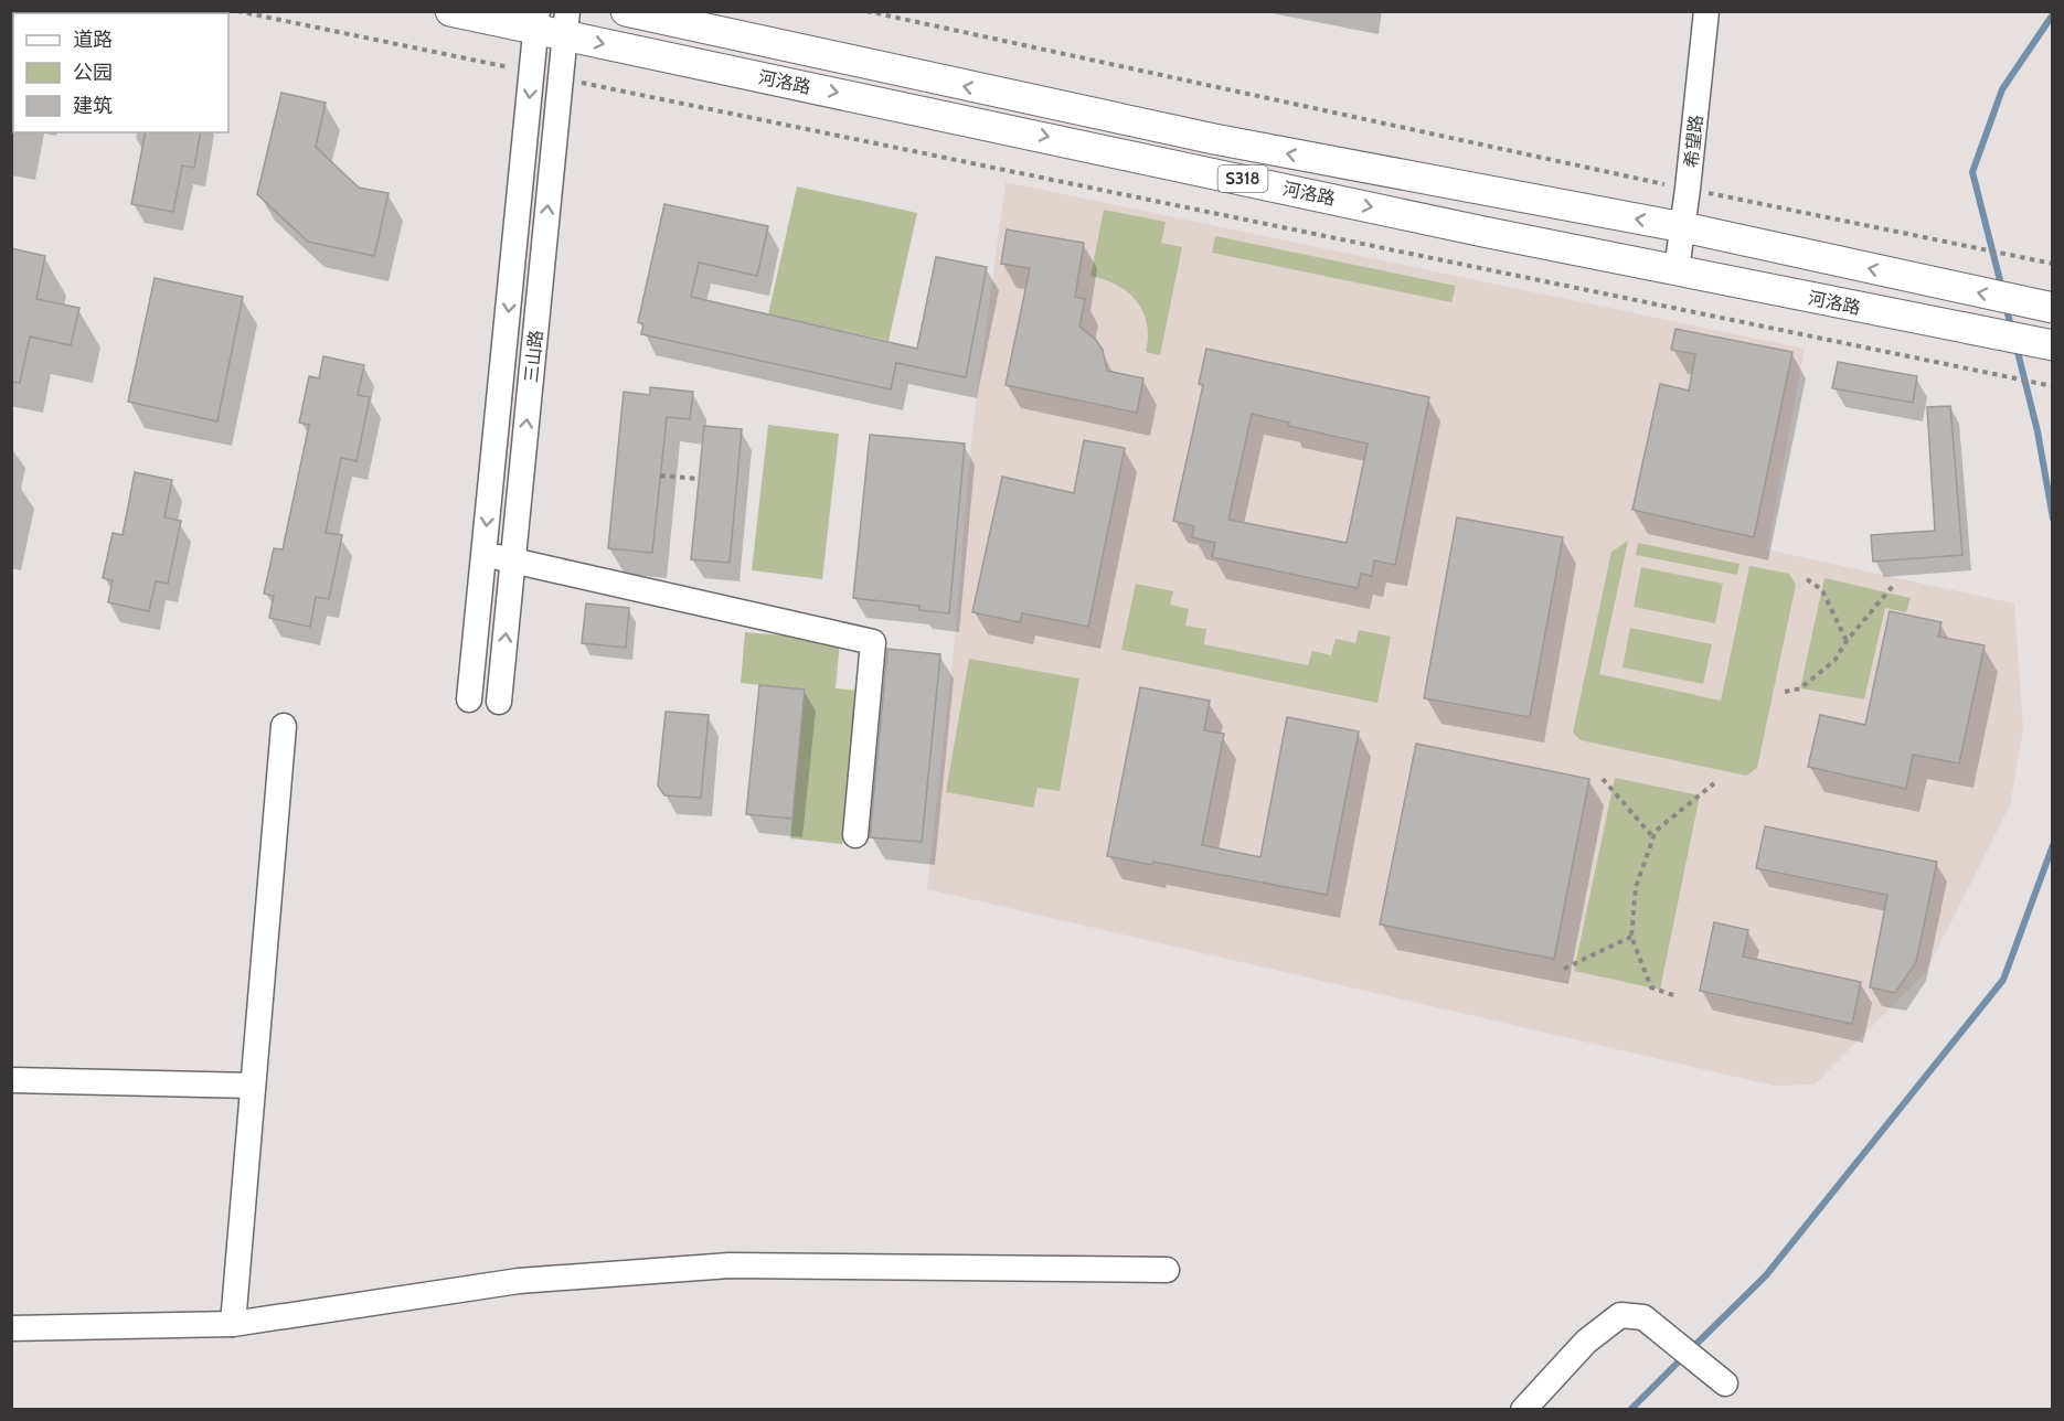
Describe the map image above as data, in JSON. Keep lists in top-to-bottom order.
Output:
{
  "streets": {
    "main road": ["河洛路", "S318"],
    "street": ["希望路", "三山路"]
  },
  "crossings": [
    ["河洛路", "希望路"],
    ["河洛路", "三山路"]
  ],
  "legend": ["道路", "公园", "建筑"]
}
